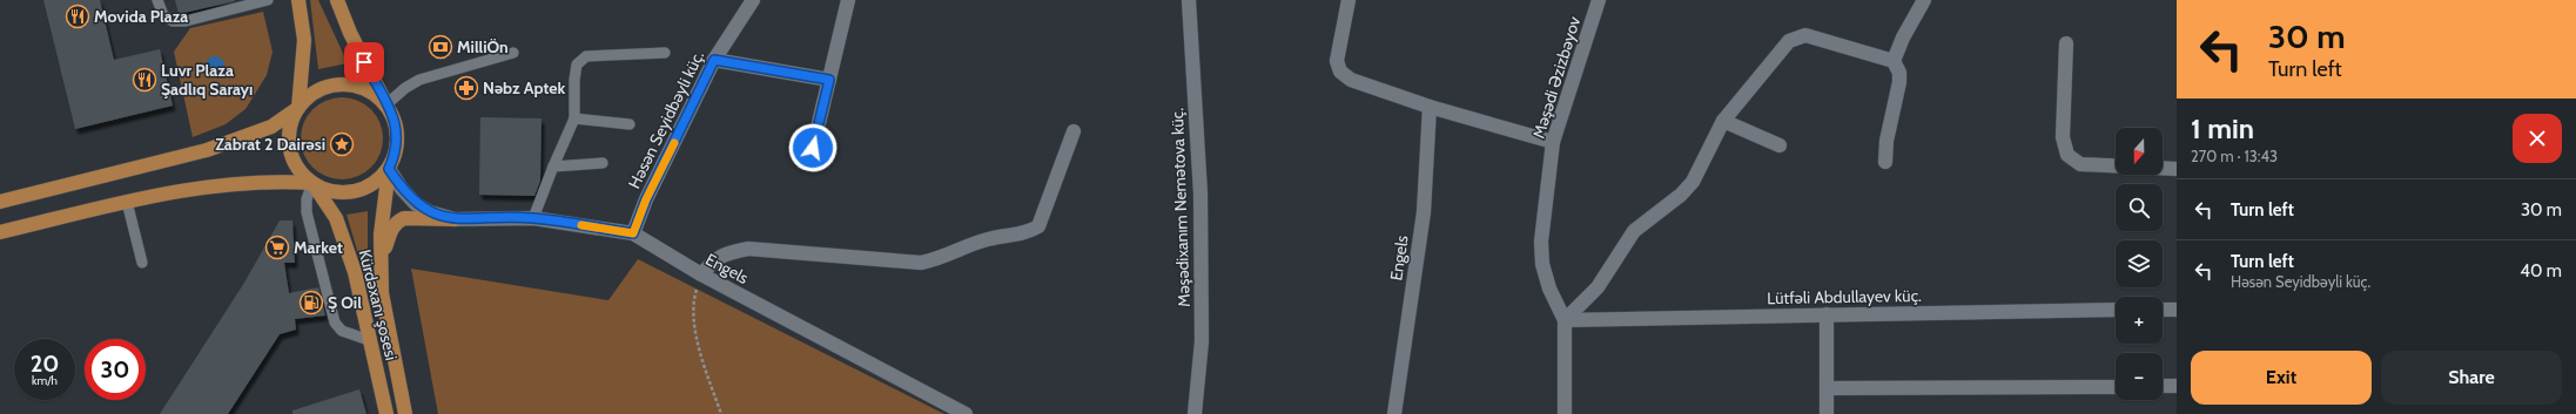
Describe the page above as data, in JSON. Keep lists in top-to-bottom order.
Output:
{
  "streets": {
    "main road": ["Kürdəxanı şosesi"],
    "street": [
      "Məşədi Əzizbəyov",
      "Həsən Seyidbəyli küç.",
      "Məşədixanım Nemətova küç.",
      "Engels",
      "Lütfəli Abdullayev küç."
    ]
  },
  "crossings": [
    ["Məşədi Əzizbəyov", "Lütfəli Abdullayev küç."],
    ["Həsən Seyidbəyli küç.", "Engels"],
    ["Engels", "Kürdəxanı şosesi"]
  ],
  "places": {
    "restaurant": ["Movida Plaza", "Luvr Plaza Şadlıq Sarayı"],
    "bank": ["MilliÖn"],
    "pharmacy": ["Nəbz Aptek"],
    "place": ["Zabrat 2 Dairəsi"],
    "supermarket": ["Market"],
    "fuel station": ["Ş Oil"]
  },
  "north": "bottom",
  "page": {
    "turn": ["30 m", "Turn left"],
    "heading": ["1 min", "270 m · 13:43"],
    "map_buttons": ["+", "−"],
    "list": [
      {
        "name": "Turn left",
        "value": "30 m"
      },
      {
        "name": "Turn left",
        "note": "Həsən Seyidbəyli küç.",
        "value": "40 m"
      }
    ],
    "speed": "20 km/h",
    "limit": "30",
    "buttons": ["Exit", "Share"]
  }
}
